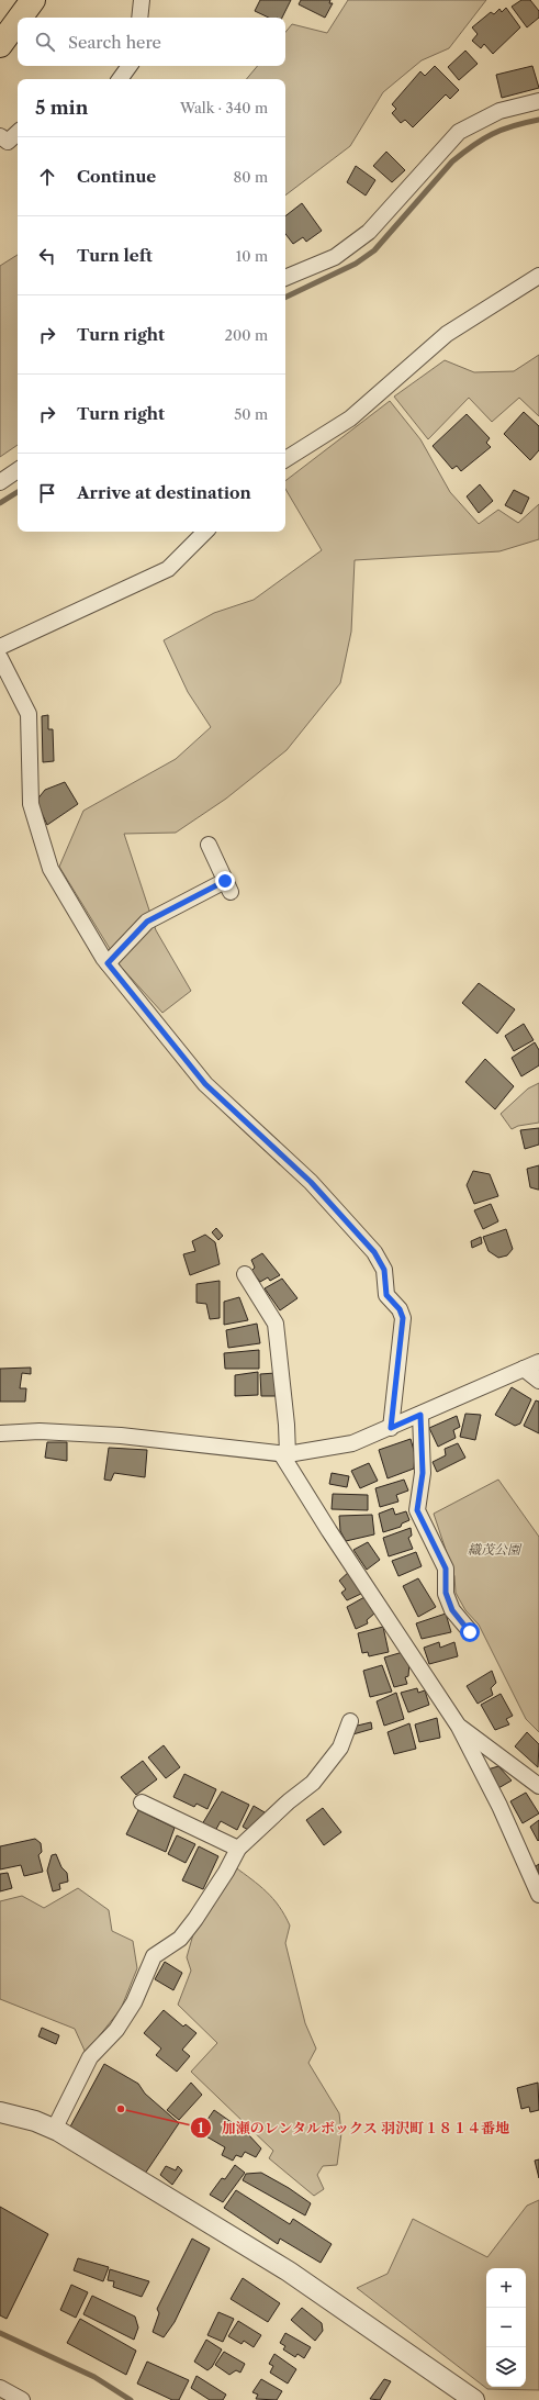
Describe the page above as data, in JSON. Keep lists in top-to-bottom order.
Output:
{
  "parks": ["織茂公園"],
  "places": ["加瀬のレンタルボックス 羽沢町１８１４番地"],
  "page": {
    "search": "Search here",
    "heading": ["5 min", "Walk · 340 m"],
    "list": [
      ["Continue", "80 m"],
      ["Turn left", "10 m"],
      ["Turn right", "200 m"],
      ["Turn right", "50 m"],
      "Arrive at destination"
    ],
    "map_buttons": ["+", "−"]
  }
}
